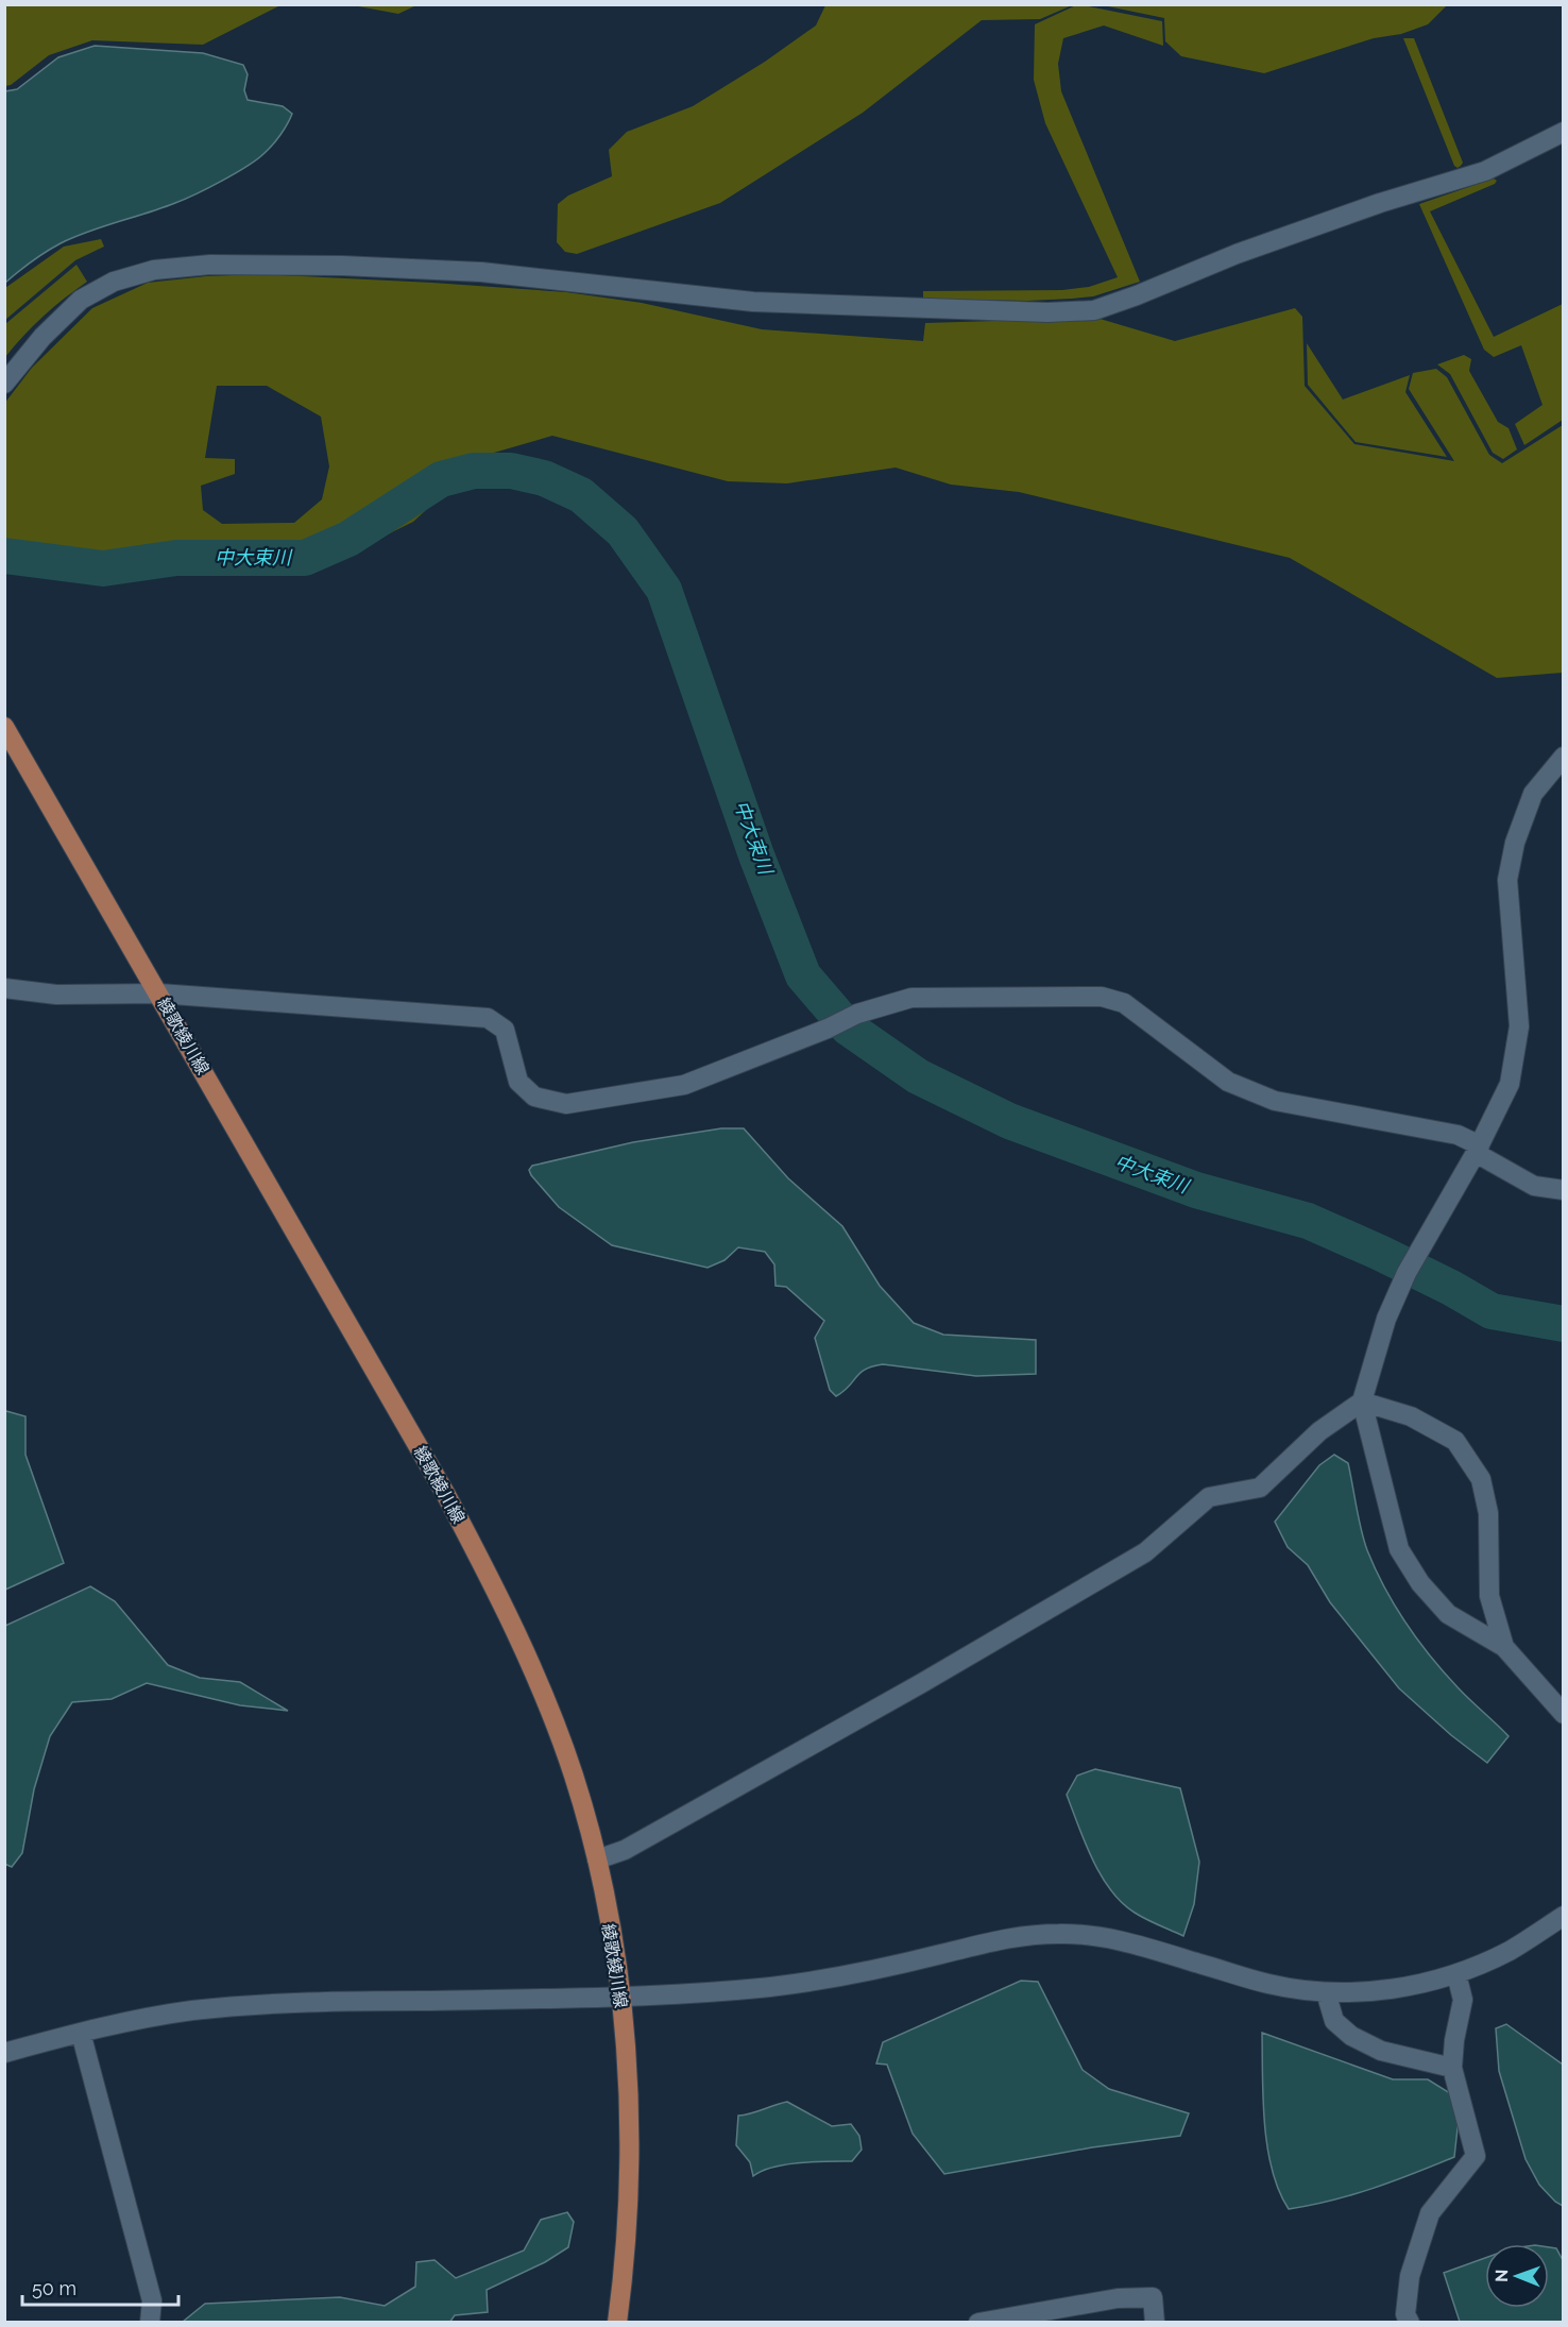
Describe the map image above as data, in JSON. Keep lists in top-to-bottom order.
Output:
{
  "streets": {
    "main road": ["綾歌綾川線"]
  },
  "water": ["中大束川"],
  "scale_bar": "50 m",
  "north": "left"
}
